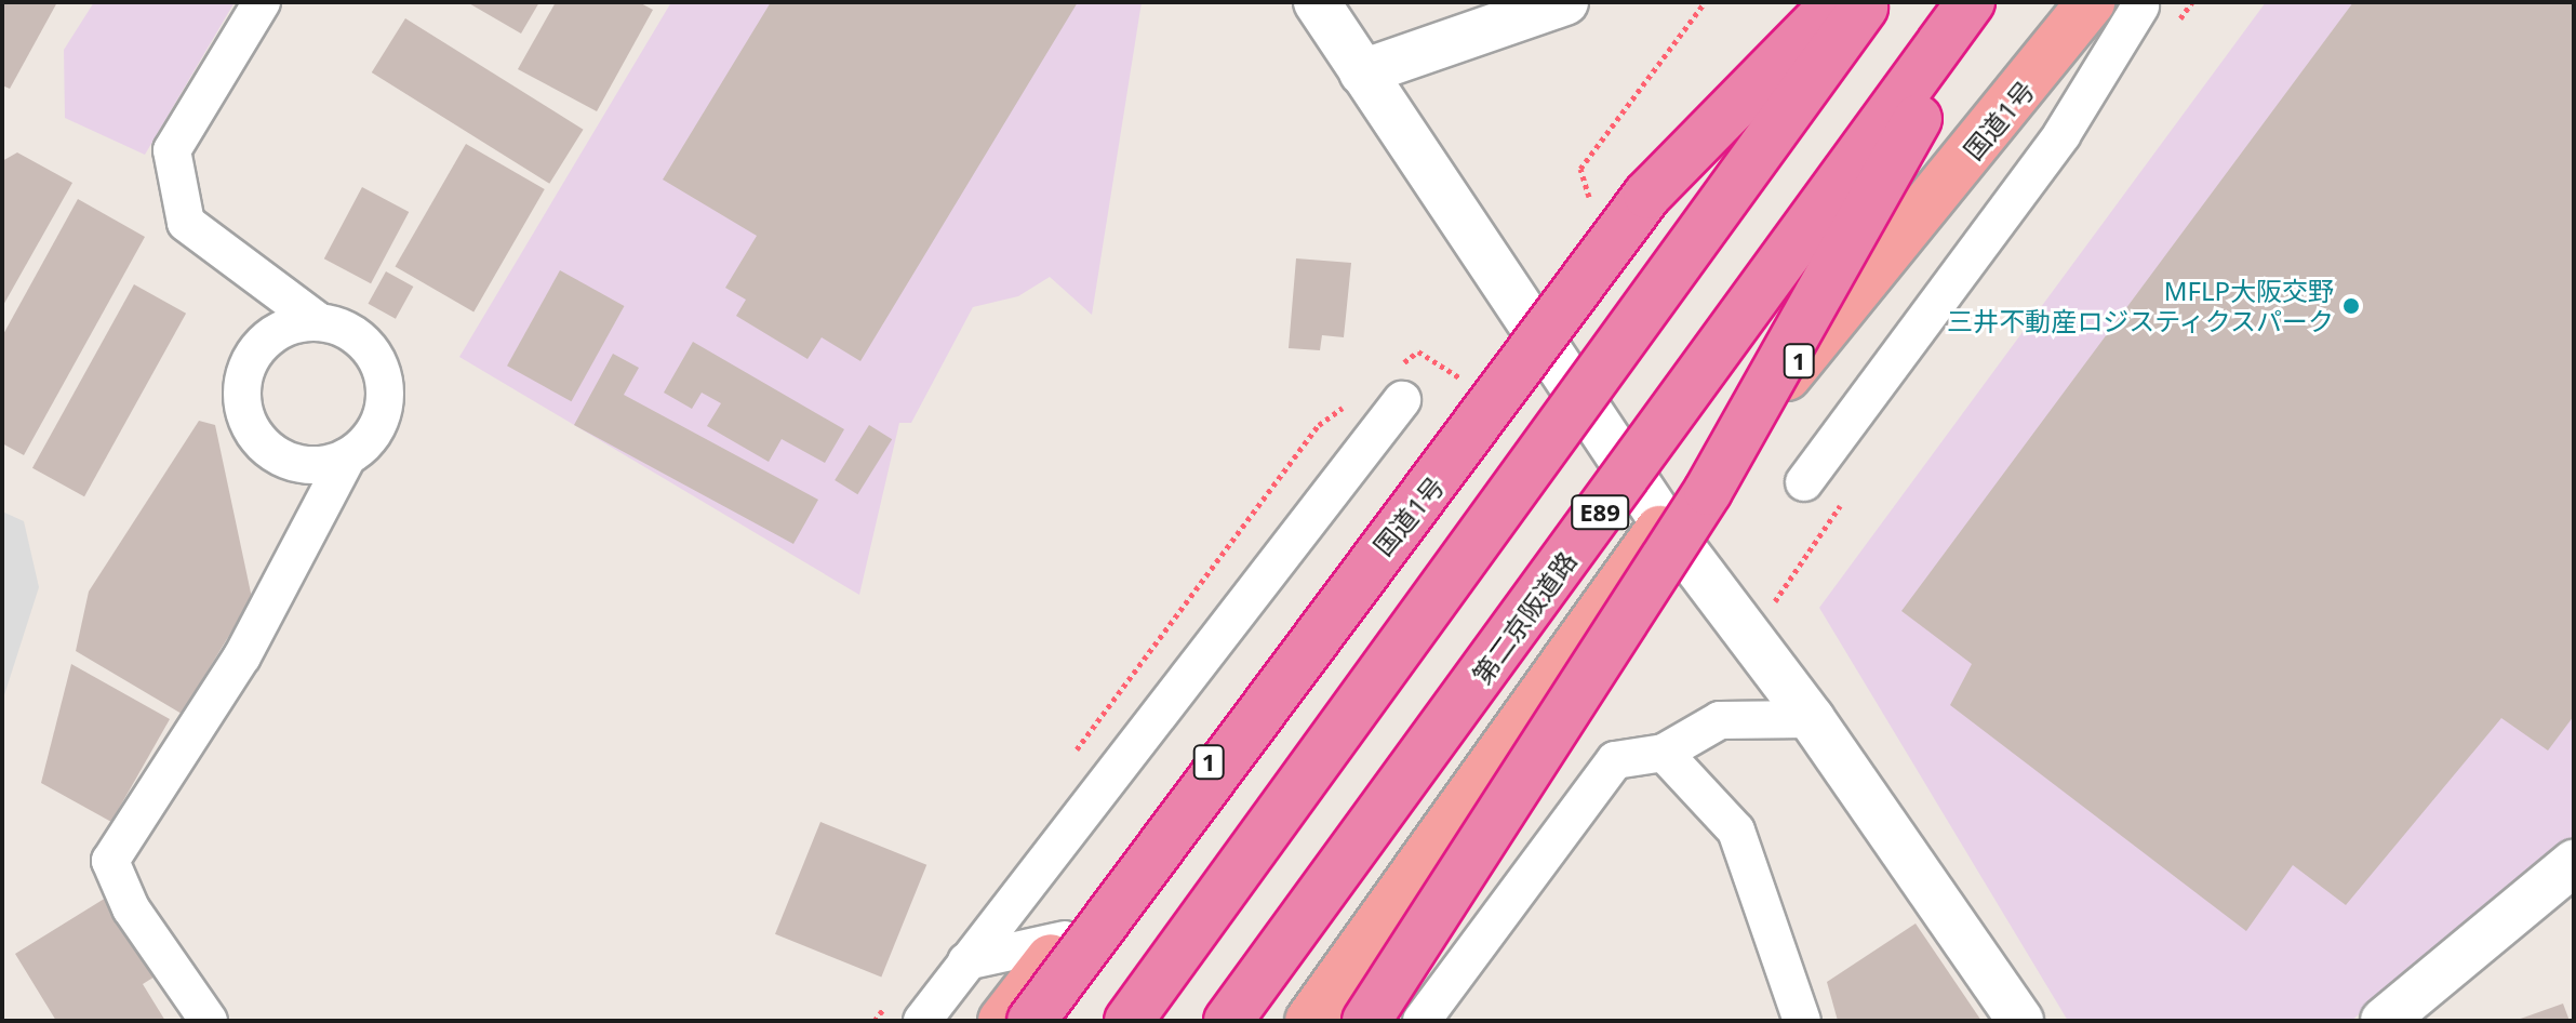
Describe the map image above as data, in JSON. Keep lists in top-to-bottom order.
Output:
{
  "streets": {
    "highway": [
      "国道1号",
      "1",
      "E89",
      "第二京阪道路"
    ]
  },
  "places": ["MFLP大阪交野 三井不動産ロジスティクスパーク"]
}
